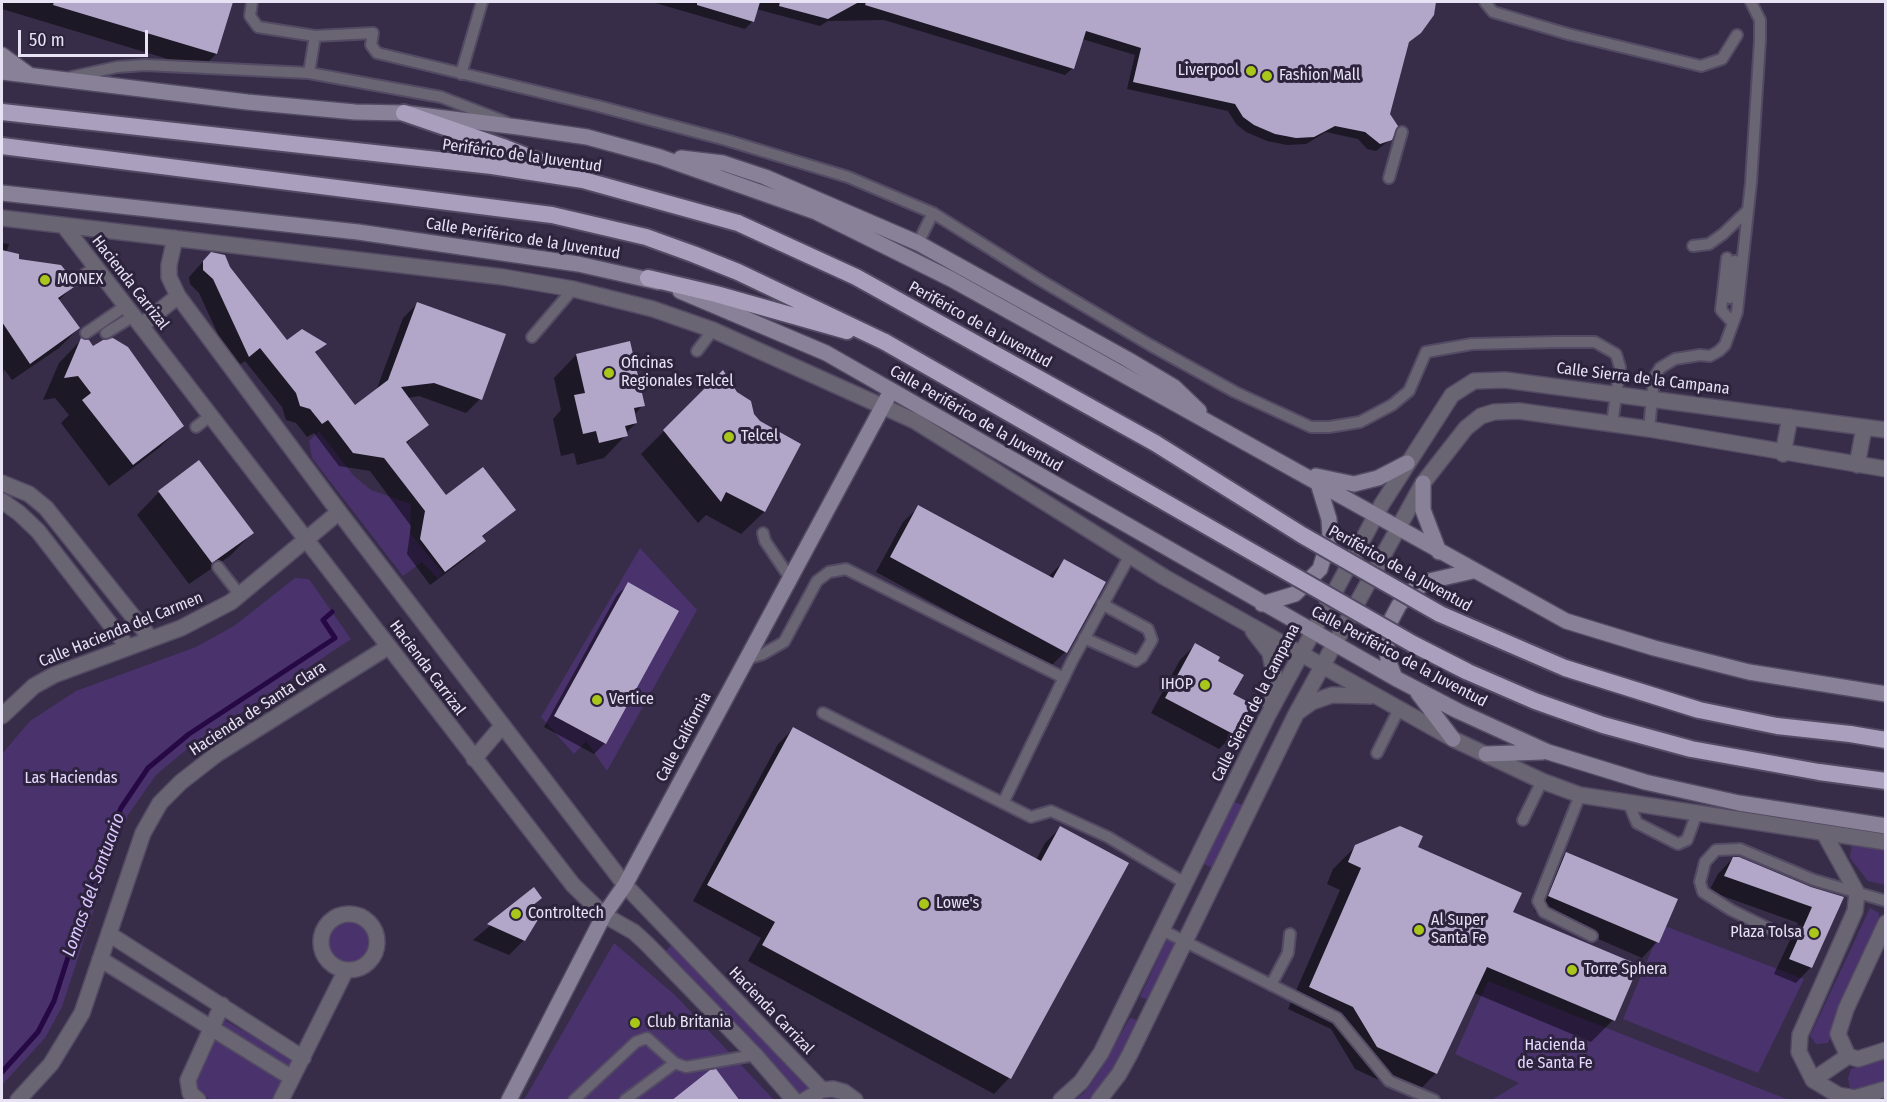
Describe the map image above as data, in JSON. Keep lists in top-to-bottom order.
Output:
{
  "streets": {
    "highway": ["Periférico de la Juventud"],
    "main road": ["Calle Periférico de la Juventud", "Calle California"],
    "street": [
      "Hacienda Carrizal",
      "Calle Sierra de la Campana",
      "Calle Hacienda del Carmen",
      "Hacienda de Santa Clara"
    ]
  },
  "crossings": [
    ["Calle Periférico de la Juventud", "Calle Sierra de la Campana"],
    ["Calle Periférico de la Juventud", "Calle California"],
    ["Hacienda Carrizal", "Calle Hacienda del Carmen"],
    ["Hacienda Carrizal", "Hacienda de Santa Clara"],
    ["Hacienda Carrizal", "Calle California"]
  ],
  "water": ["Lomas del Santuario"],
  "parks": ["Las Haciendas", "Hacienda de Santa Fe"],
  "places": [
    "Liverpool",
    "Fashion Mall",
    "MONEX",
    "Oficinas Regionales Telcel",
    "Telcel",
    "IHOP",
    "Vertice",
    "Lowe's",
    "Controltech",
    "Al Super Santa Fe",
    "Plaza Tolsa",
    "Torre Sphera",
    "Club Britania"
  ],
  "scale_bar": "50 m"
}
